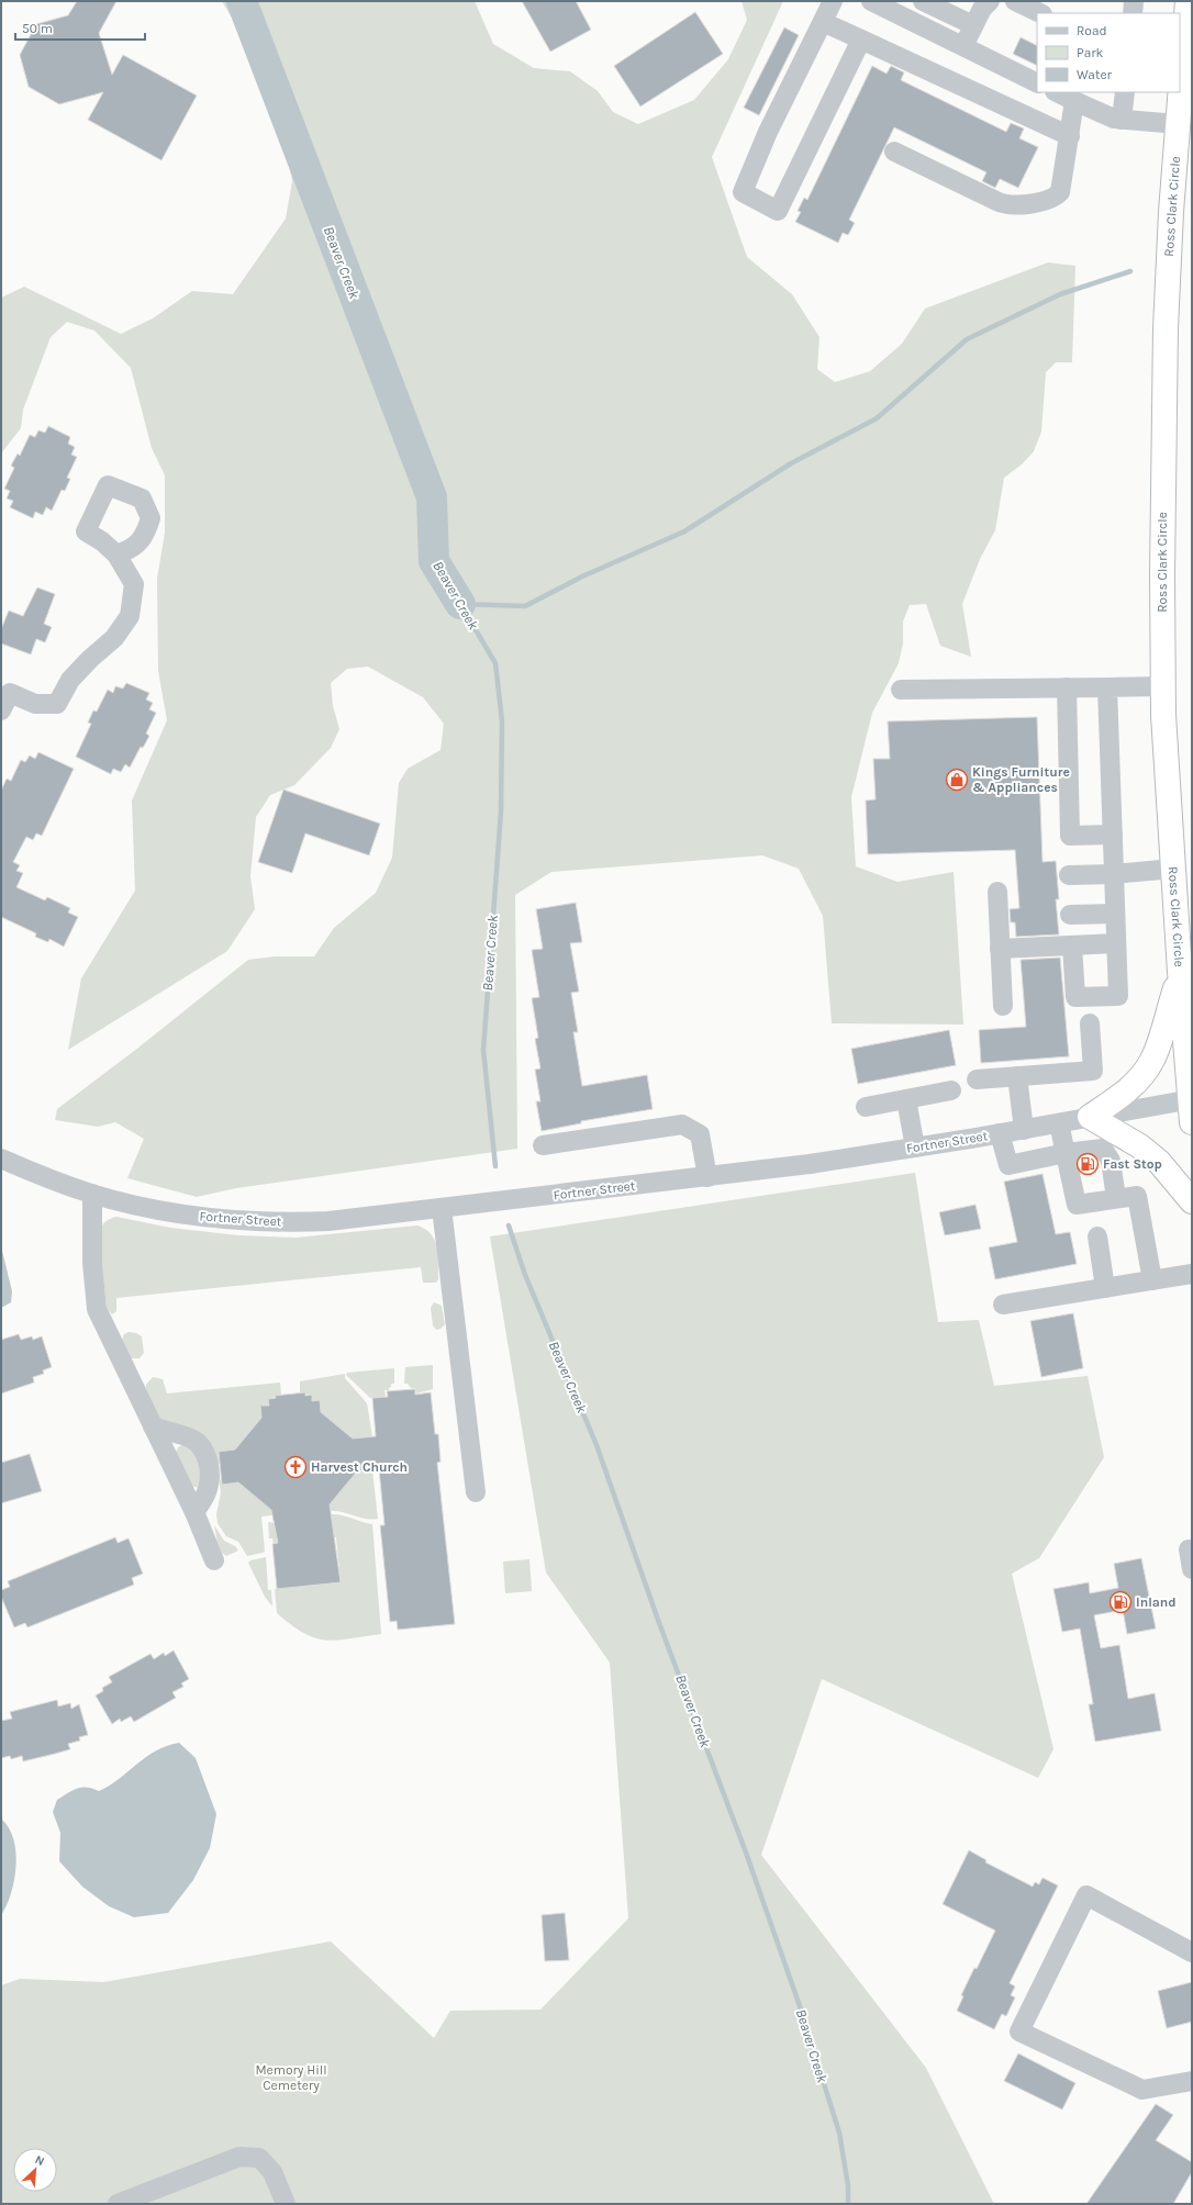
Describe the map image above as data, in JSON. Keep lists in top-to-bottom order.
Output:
{
  "streets": {
    "highway": ["Ross Clark Circle"],
    "street": ["Fortner Street"]
  },
  "crossings": [
    ["Ross Clark Circle", "Fortner Street"]
  ],
  "water": ["Beaver Creek"],
  "parks": ["Memory Hill Cemetery"],
  "places": {
    "shop": ["Kings Furniture & Appliances"],
    "fuel station": ["Fast Stop", "Inland"],
    "church": ["Harvest Church"]
  },
  "legend": ["Road", "Park", "Water"],
  "scale_bar": "50 m",
  "north": "top right"
}
